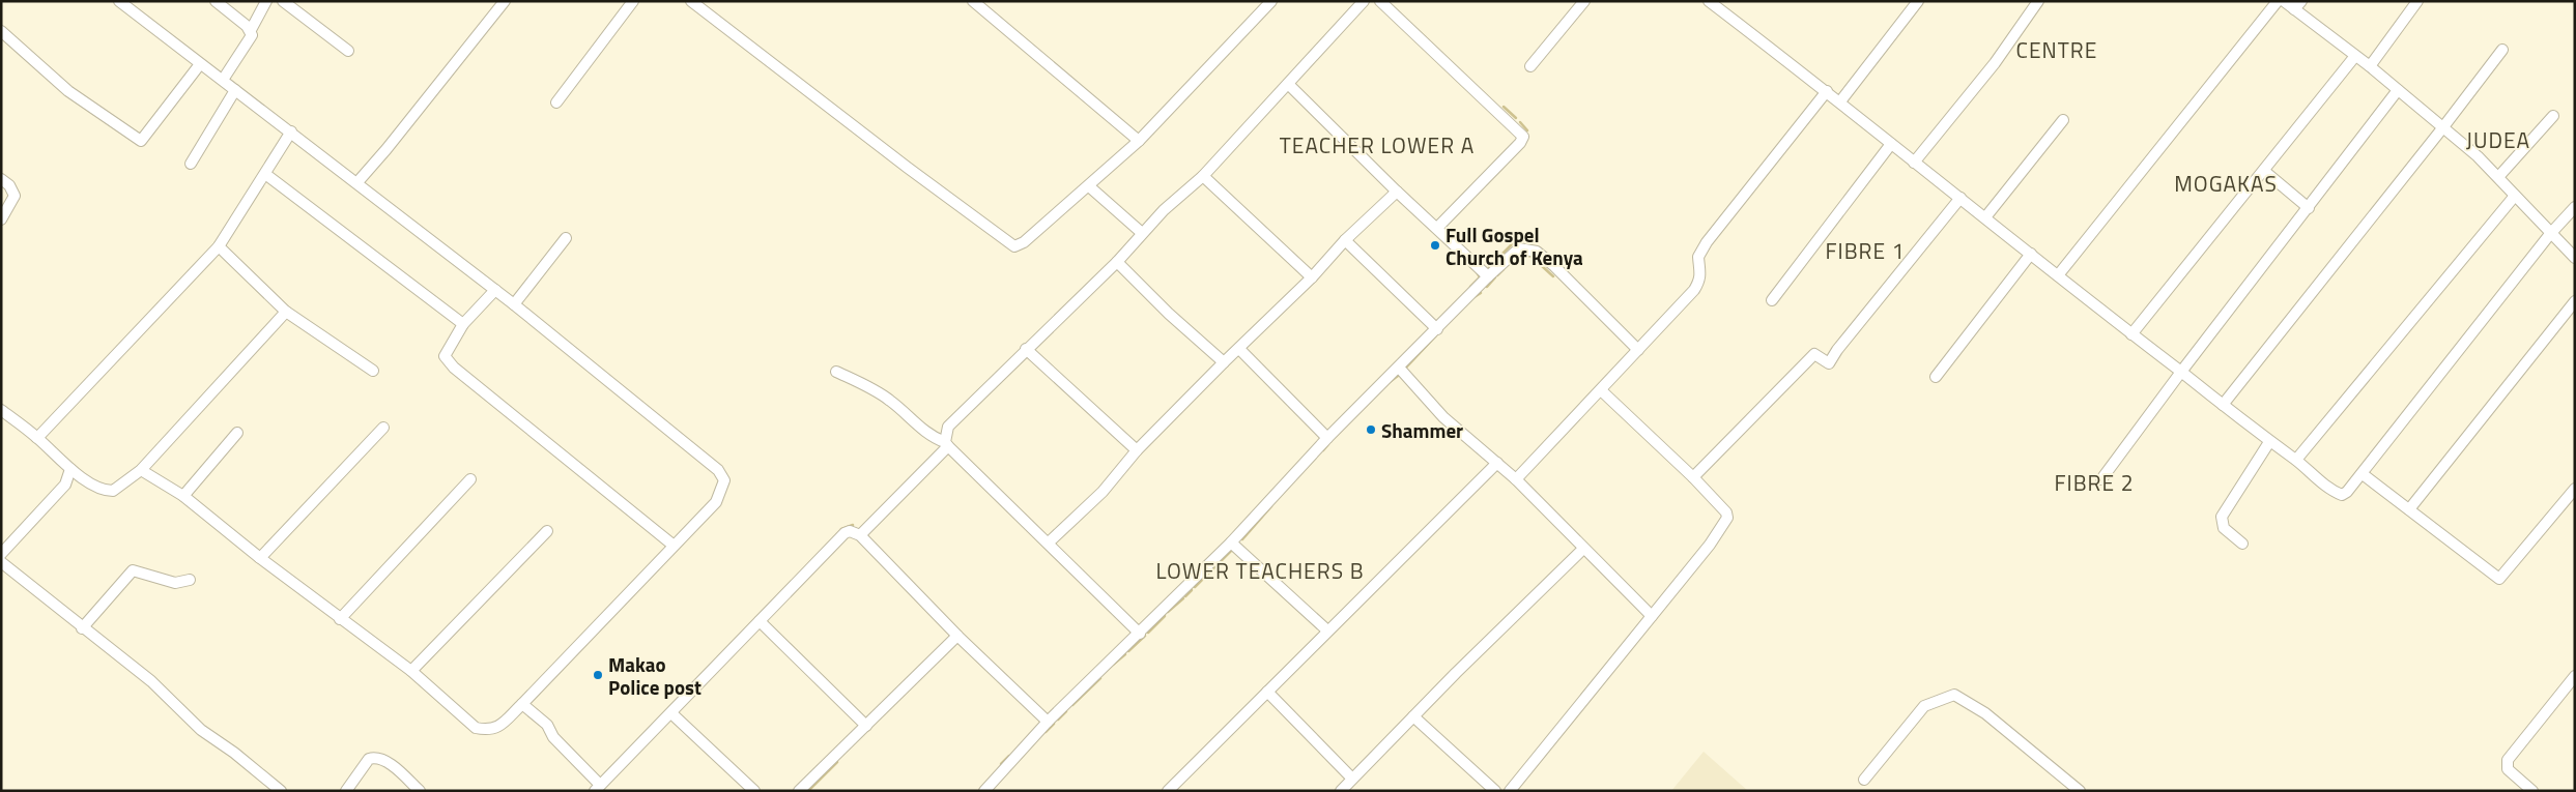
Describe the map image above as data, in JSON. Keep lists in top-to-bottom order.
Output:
{
  "districts": [
    "CENTRE",
    "JUDEA",
    "TEACHER LOWER A",
    "MOGAKAS",
    "FIBRE 1",
    "FIBRE 2",
    "LOWER TEACHERS B"
  ],
  "places": ["Full Gospel Church of Kenya", "Shammer", "Makao Police post"]
}
